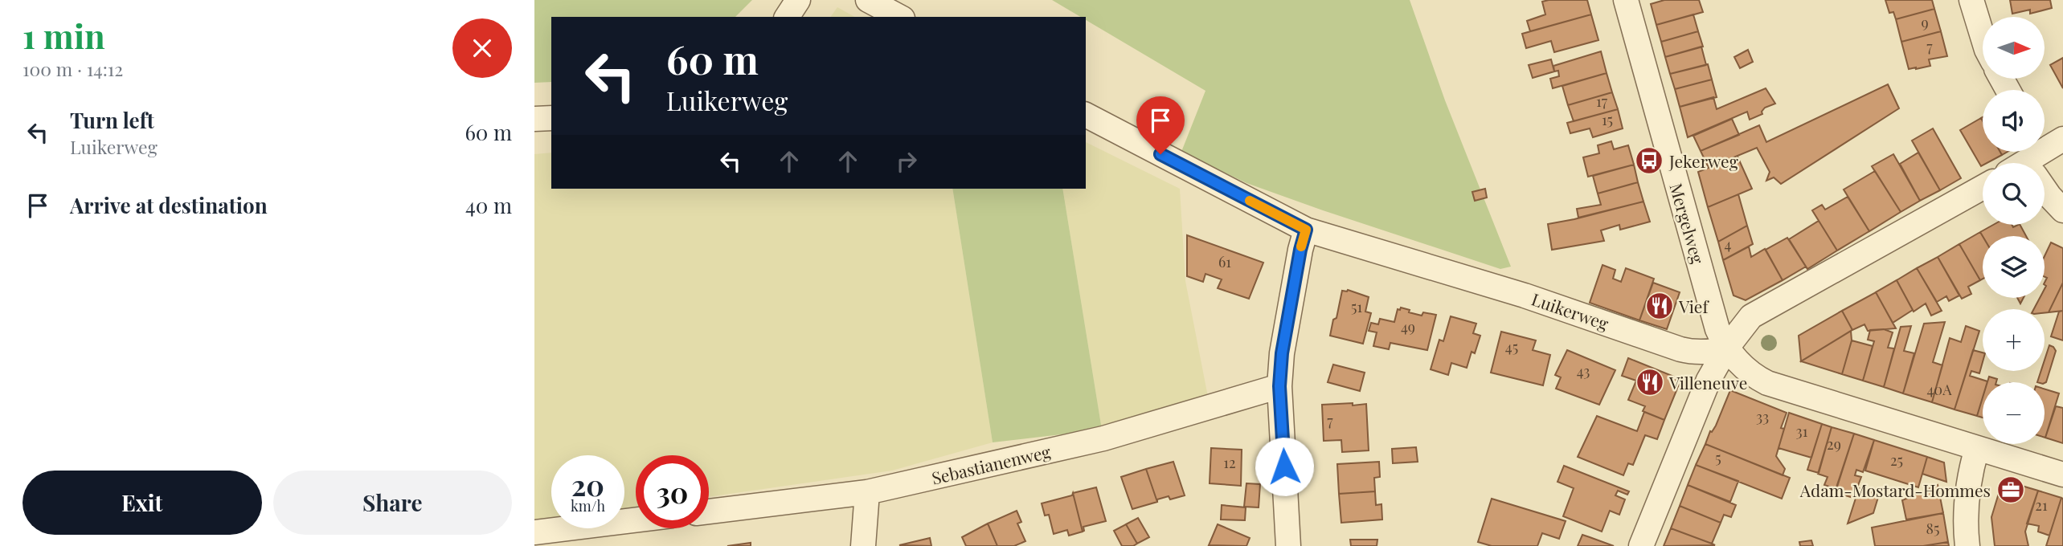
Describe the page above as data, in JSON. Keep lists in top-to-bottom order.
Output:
{
  "streets": {
    "street": ["Mergelweg", "Luikerweg", "Sebastianenweg"]
  },
  "crossings": [
    ["Mergelweg", "Luikerweg"]
  ],
  "places": {
    "bus stop": ["Jekerweg"],
    "restaurant": ["Vief", "Villeneuve"],
    "office": ["Adam-Mostard-Hommes"]
  },
  "house_numbers": [
    "9",
    "7",
    "17",
    "15",
    "4",
    "61",
    "51",
    "49",
    "45",
    "43",
    "40A",
    "33",
    "7",
    "31",
    "29",
    "5",
    "25",
    "12",
    "21",
    "85"
  ],
  "north": "right",
  "page": {
    "heading": ["1 min", "100 m · 14:12"],
    "map_buttons": ["+", "−"],
    "turn": ["60 m", "Luikerweg"],
    "list": [
      {
        "name": "Turn left",
        "note": "Luikerweg",
        "value": "60 m"
      },
      {
        "name": "Arrive at destination",
        "value": "40 m"
      }
    ],
    "speed": "20 km/h",
    "limit": "30",
    "buttons": ["Exit", "Share"]
  }
}
